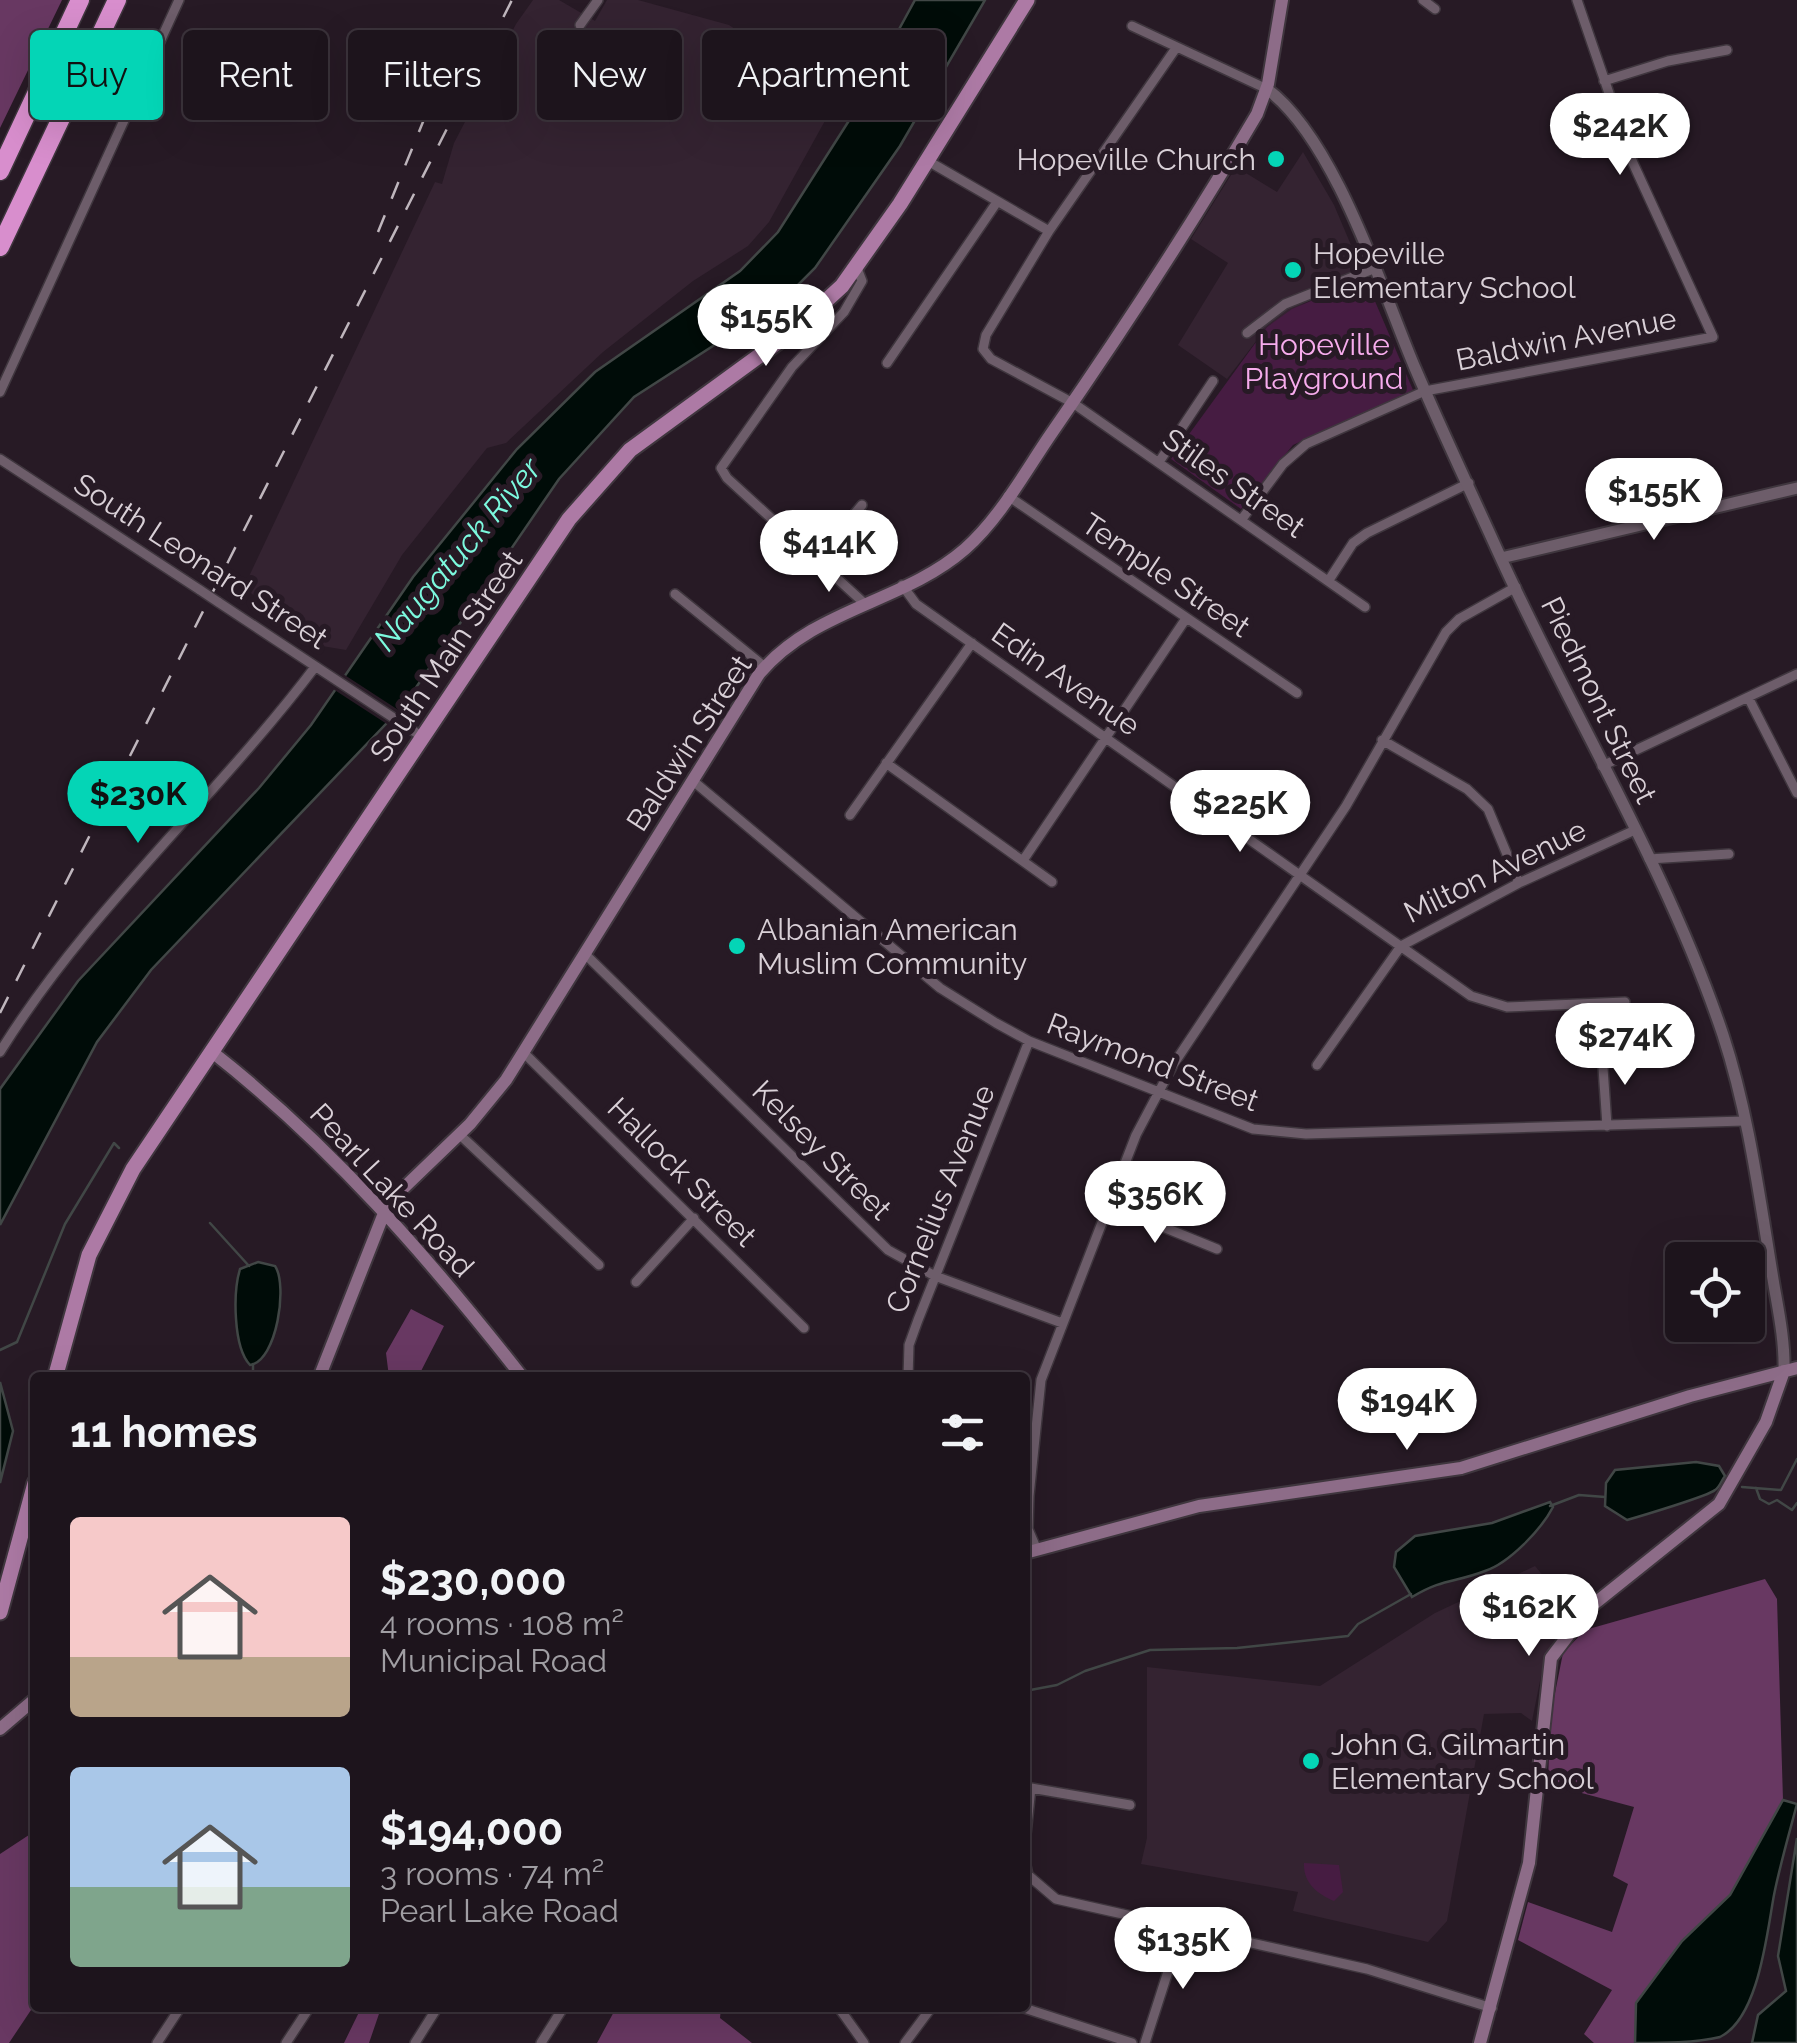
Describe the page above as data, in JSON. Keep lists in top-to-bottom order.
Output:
{
  "streets": {
    "main road": ["South Main Street", "Baldwin Street", "Pearl Lake Road"],
    "street": [
      "Baldwin Avenue",
      "Stiles Street",
      "South Leonard Street",
      "Temple Street",
      "Edin Avenue",
      "Piedmont Street",
      "Milton Avenue",
      "Raymond Street",
      "Kelsey Street",
      "Hallock Street",
      "Cornelius Avenue"
    ]
  },
  "crossings": [
    ["Baldwin Avenue", "Piedmont Street"],
    ["Stiles Street", "Baldwin Street"],
    ["South Leonard Street", "South Main Street"],
    ["Temple Street", "Baldwin Street"],
    ["South Main Street", "Pearl Lake Road"],
    ["Edin Avenue", "Baldwin Street"],
    ["Edin Avenue", "Milton Avenue"],
    ["Piedmont Street", "Baldwin Street"],
    ["Piedmont Street", "Milton Avenue"],
    ["Piedmont Street", "Raymond Street"],
    ["Baldwin Street", "Raymond Street"],
    ["Baldwin Street", "Kelsey Street"],
    ["Baldwin Street", "Hallock Street"],
    ["Baldwin Street", "Pearl Lake Road"],
    ["Raymond Street", "Cornelius Avenue"],
    ["Kelsey Street", "Cornelius Avenue"]
  ],
  "water": ["Naugatuck River"],
  "parks": ["Hopeville Playground"],
  "places": [
    "Hopeville Church",
    "Hopeville Elementary School",
    "Albanian American Muslim Community",
    "John G. Gilmartin Elementary School"
  ],
  "page": {
    "chip": [
      "Buy",
      "Rent",
      "Filters",
      "New",
      "Apartment"
    ],
    "price": [
      "$242K",
      "$155K",
      "$155K",
      "$414K",
      "$230K",
      "$225K",
      "$274K",
      "$356K",
      "$194K",
      "$162K",
      "$135K"
    ],
    "heading": "11 homes",
    "list": [
      {
        "name": "$230,000",
        "note": "4 rooms · 108 m² · Municipal Road"
      },
      {
        "name": "$194,000",
        "note": "3 rooms · 74 m² · Pearl Lake Road"
      }
    ]
  }
}
